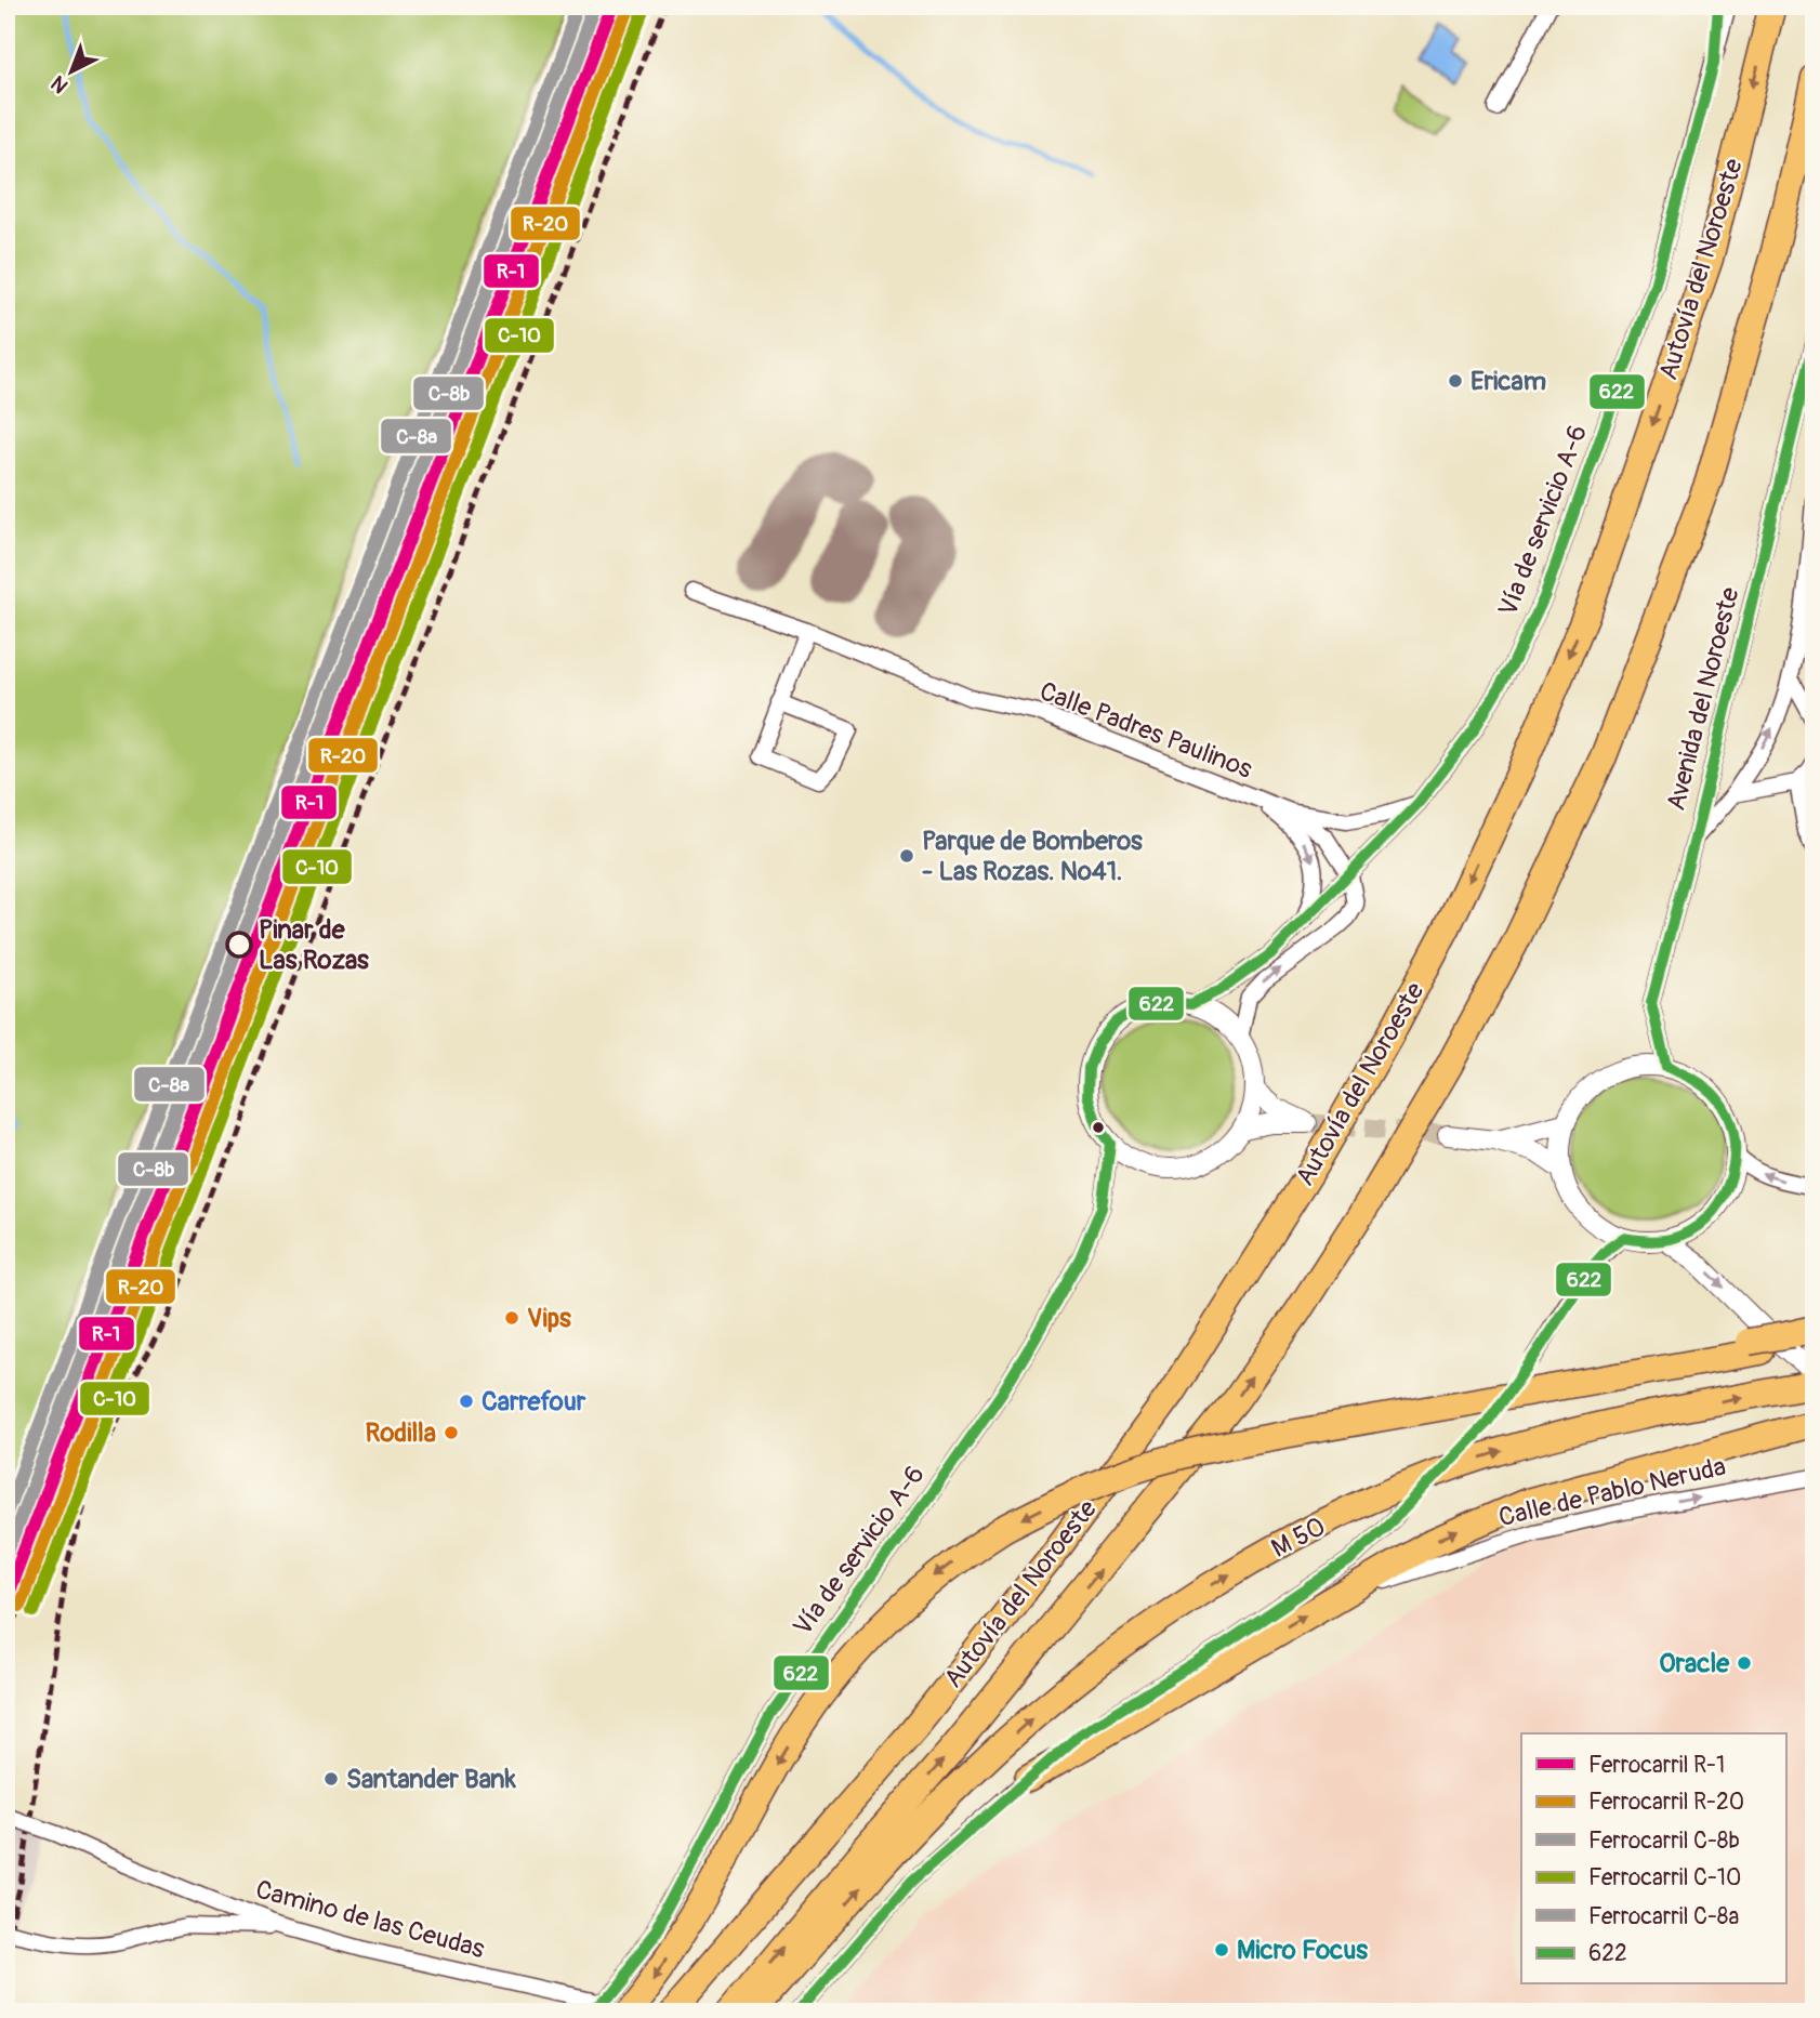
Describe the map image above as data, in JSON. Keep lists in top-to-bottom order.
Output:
{
  "streets": {
    "highway": ["Autovía del Noroeste", "M 50"],
    "street": [
      "Vía de servicio A-6",
      "Avenida del Noroeste",
      "Calle Padres Paulinos",
      "Calle de Pablo Neruda",
      "Camino de las Ceudas"
    ]
  },
  "crossings": [
    ["Vía de servicio A-6", "Calle Padres Paulinos"],
    ["Vía de servicio A-6", "Camino de las Ceudas"]
  ],
  "one_way": ["Calle de Pablo Neruda"],
  "places": [
    "Ericam",
    "Parque de Bomberos - Las Rozas. Nº41.",
    "Pinar de Las Rozas",
    "Vips",
    "Carrefour",
    "Rodilla",
    "Oracle",
    "Santander Bank",
    "Micro Focus"
  ],
  "lines": [
    "rail line R-1",
    "rail line C-8b",
    "rail line C-8a",
    "transit line 622",
    "rail line R-20",
    "rail line C-10"
  ],
  "legend": [
    "Ferrocarril R-1",
    "Ferrocarril R-20",
    "Ferrocarril C-8b",
    "Ferrocarril C-10",
    "Ferrocarril C-8a",
    "622"
  ],
  "north": "bottom left"
}
